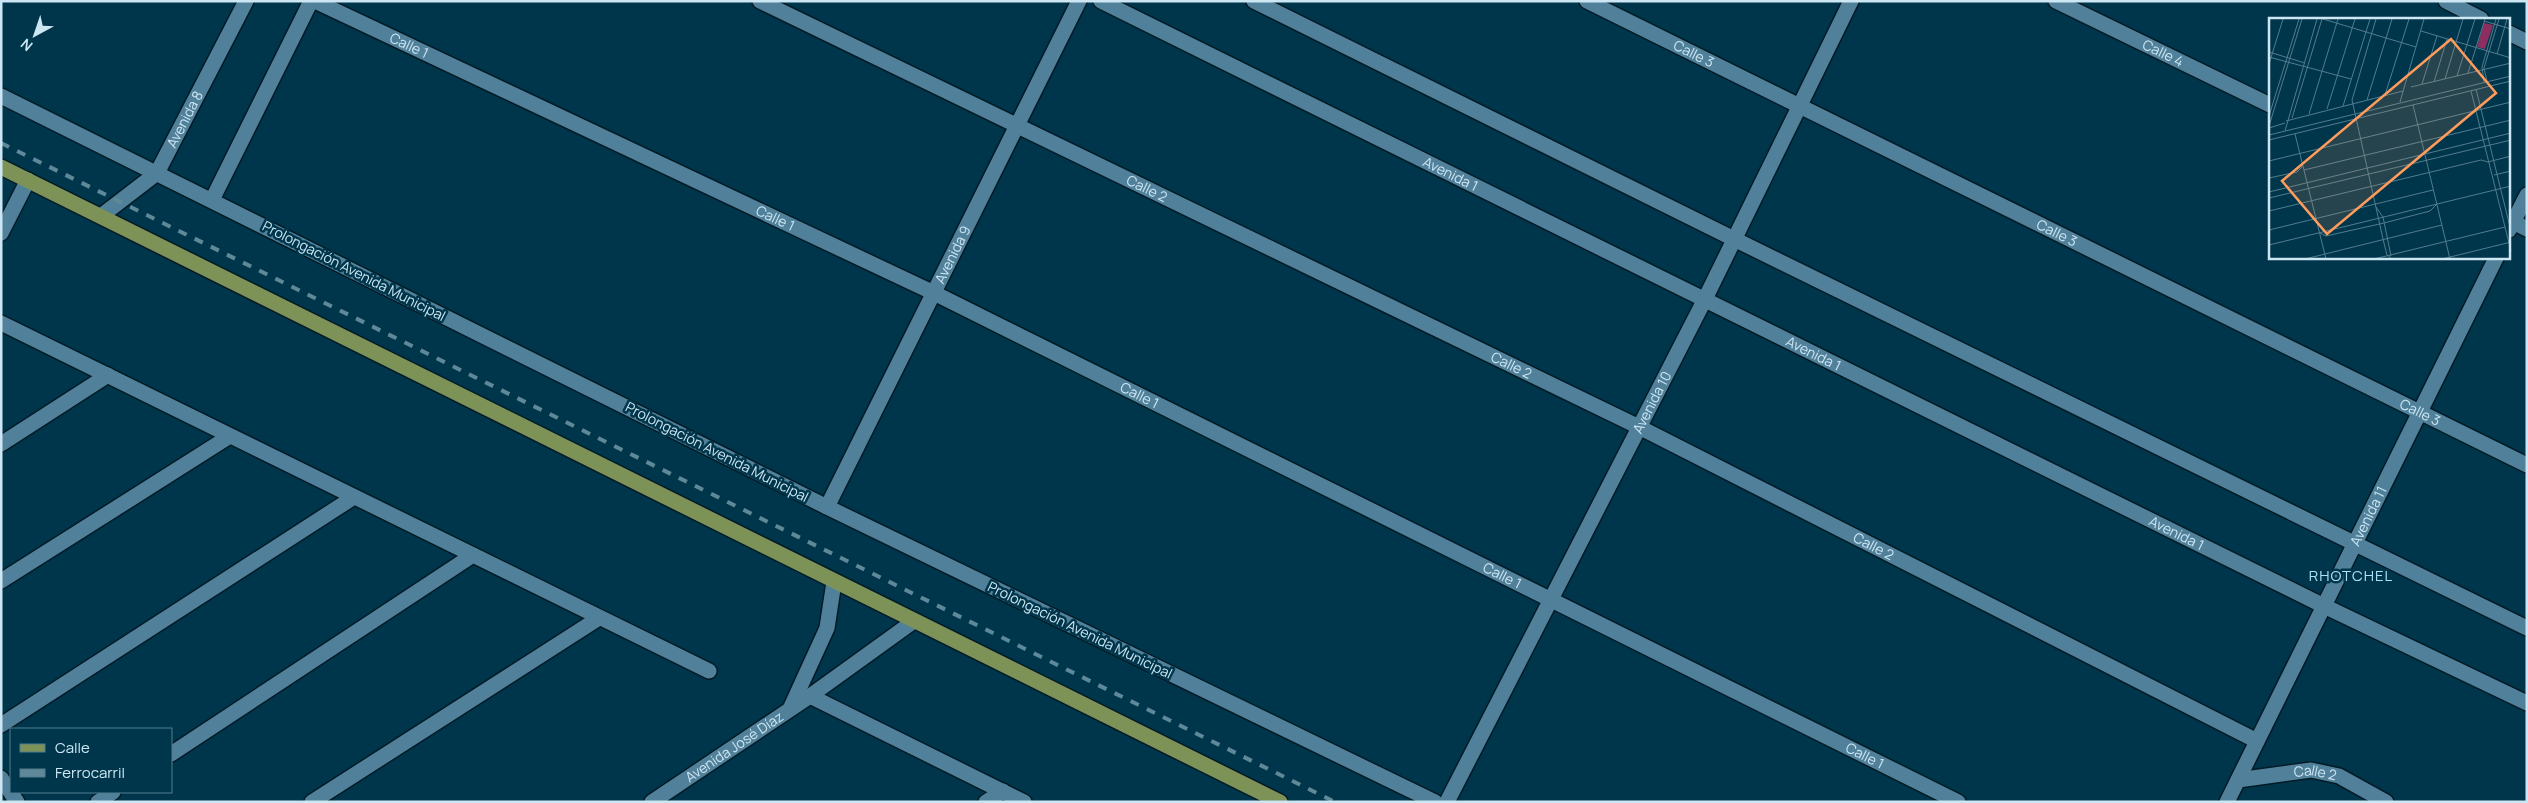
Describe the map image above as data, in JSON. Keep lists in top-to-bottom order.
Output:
{
  "streets": {
    "street": [
      "Calle 1",
      "Calle 4",
      "Calle 3",
      "Avenida 8",
      "Avenida 1",
      "Calle 2",
      "Avenida 9",
      "Prolongación Avenida Municipal",
      "Avenida 10",
      "Avenida 11",
      "Avenida José Díaz"
    ]
  },
  "crossings": [
    ["Calle 1", "Avenida 9"],
    ["Calle 1", "Avenida 10"],
    ["Calle 3", "Avenida 10"],
    ["Calle 3", "Avenida 11"],
    ["Avenida 8", "Prolongación Avenida Municipal"],
    ["Avenida 1", "Avenida 10"],
    ["Avenida 1", "Avenida 11"],
    ["Calle 2", "Avenida 9"],
    ["Calle 2", "Avenida 10"],
    ["Calle 2", "Avenida 11"],
    ["Avenida 9", "Prolongación Avenida Municipal"]
  ],
  "districts": ["RHOTCHEL"],
  "legend": ["Calle", "Ferrocarril"],
  "north": "bottom left"
}
